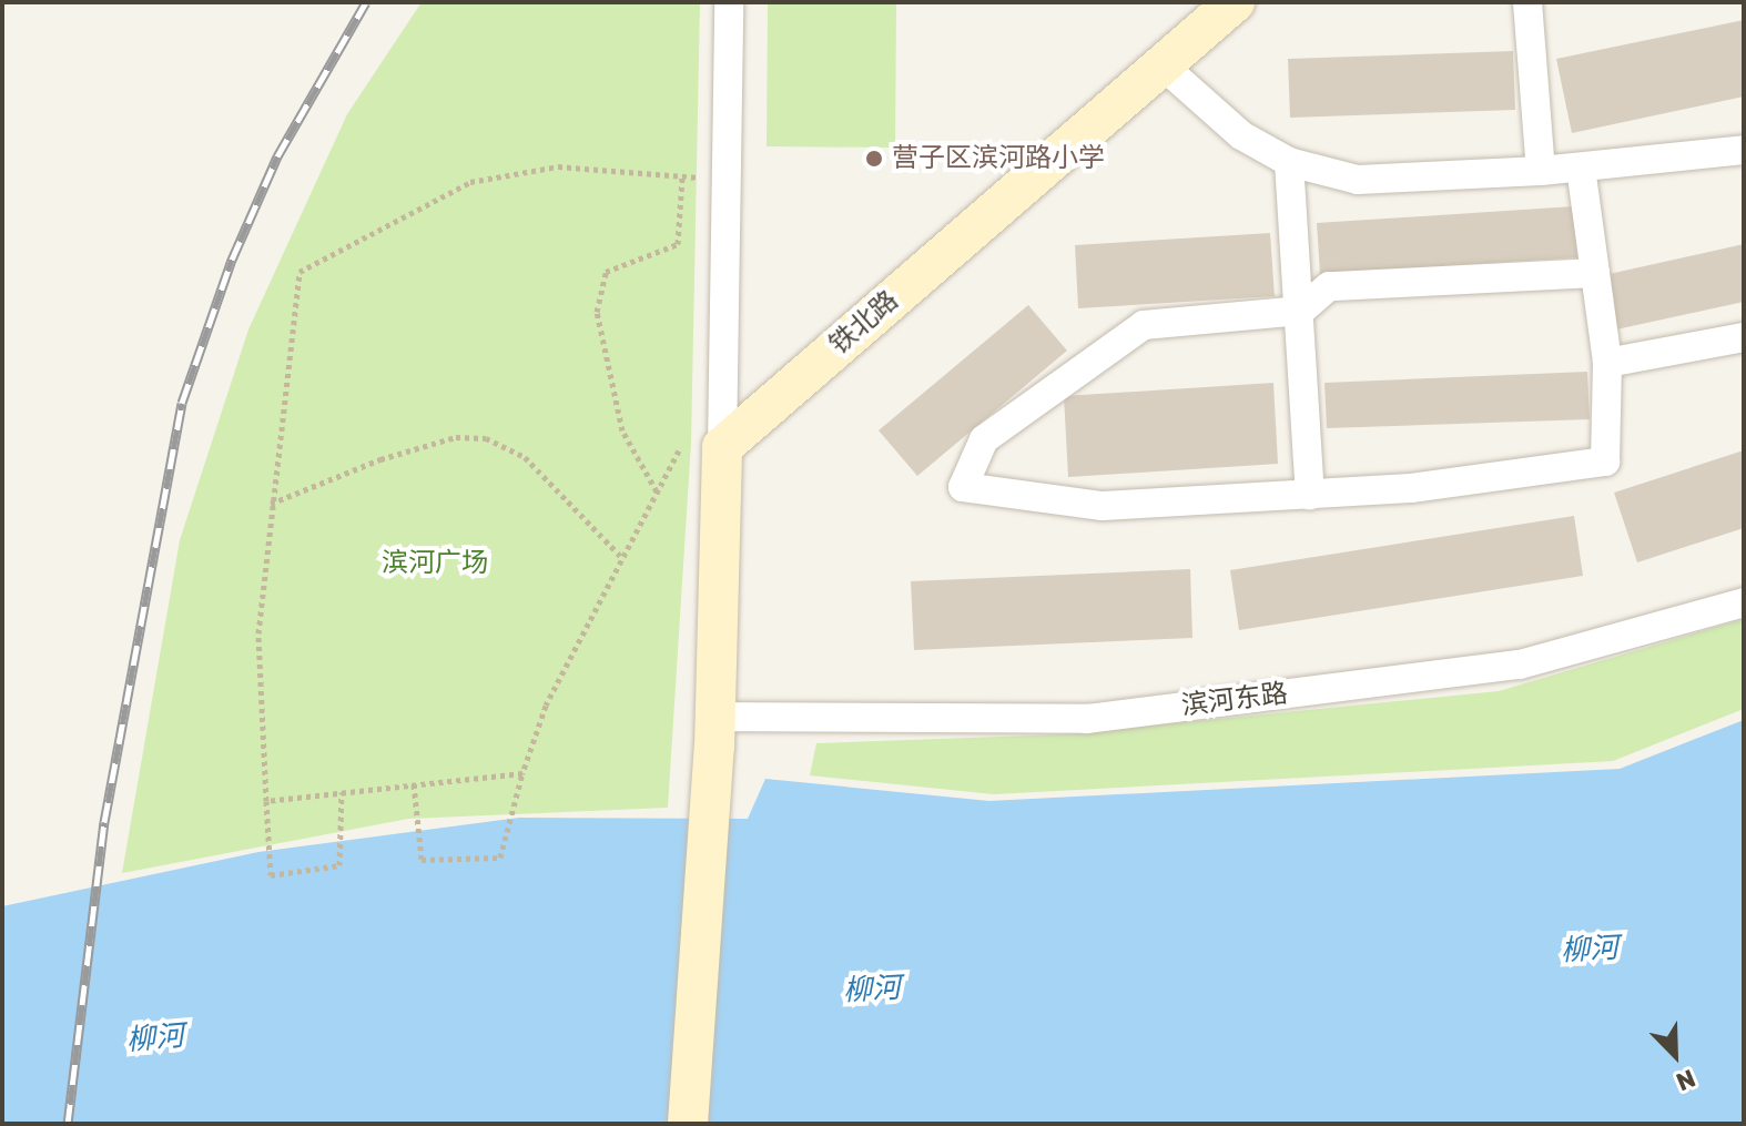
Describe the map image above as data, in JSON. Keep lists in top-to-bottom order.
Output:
{
  "streets": {
    "street": ["铁北路", "滨河东路"]
  },
  "water": ["柳河"],
  "parks": ["滨河广场"],
  "places": ["营子区滨河路小学"],
  "north": "bottom right"
}
